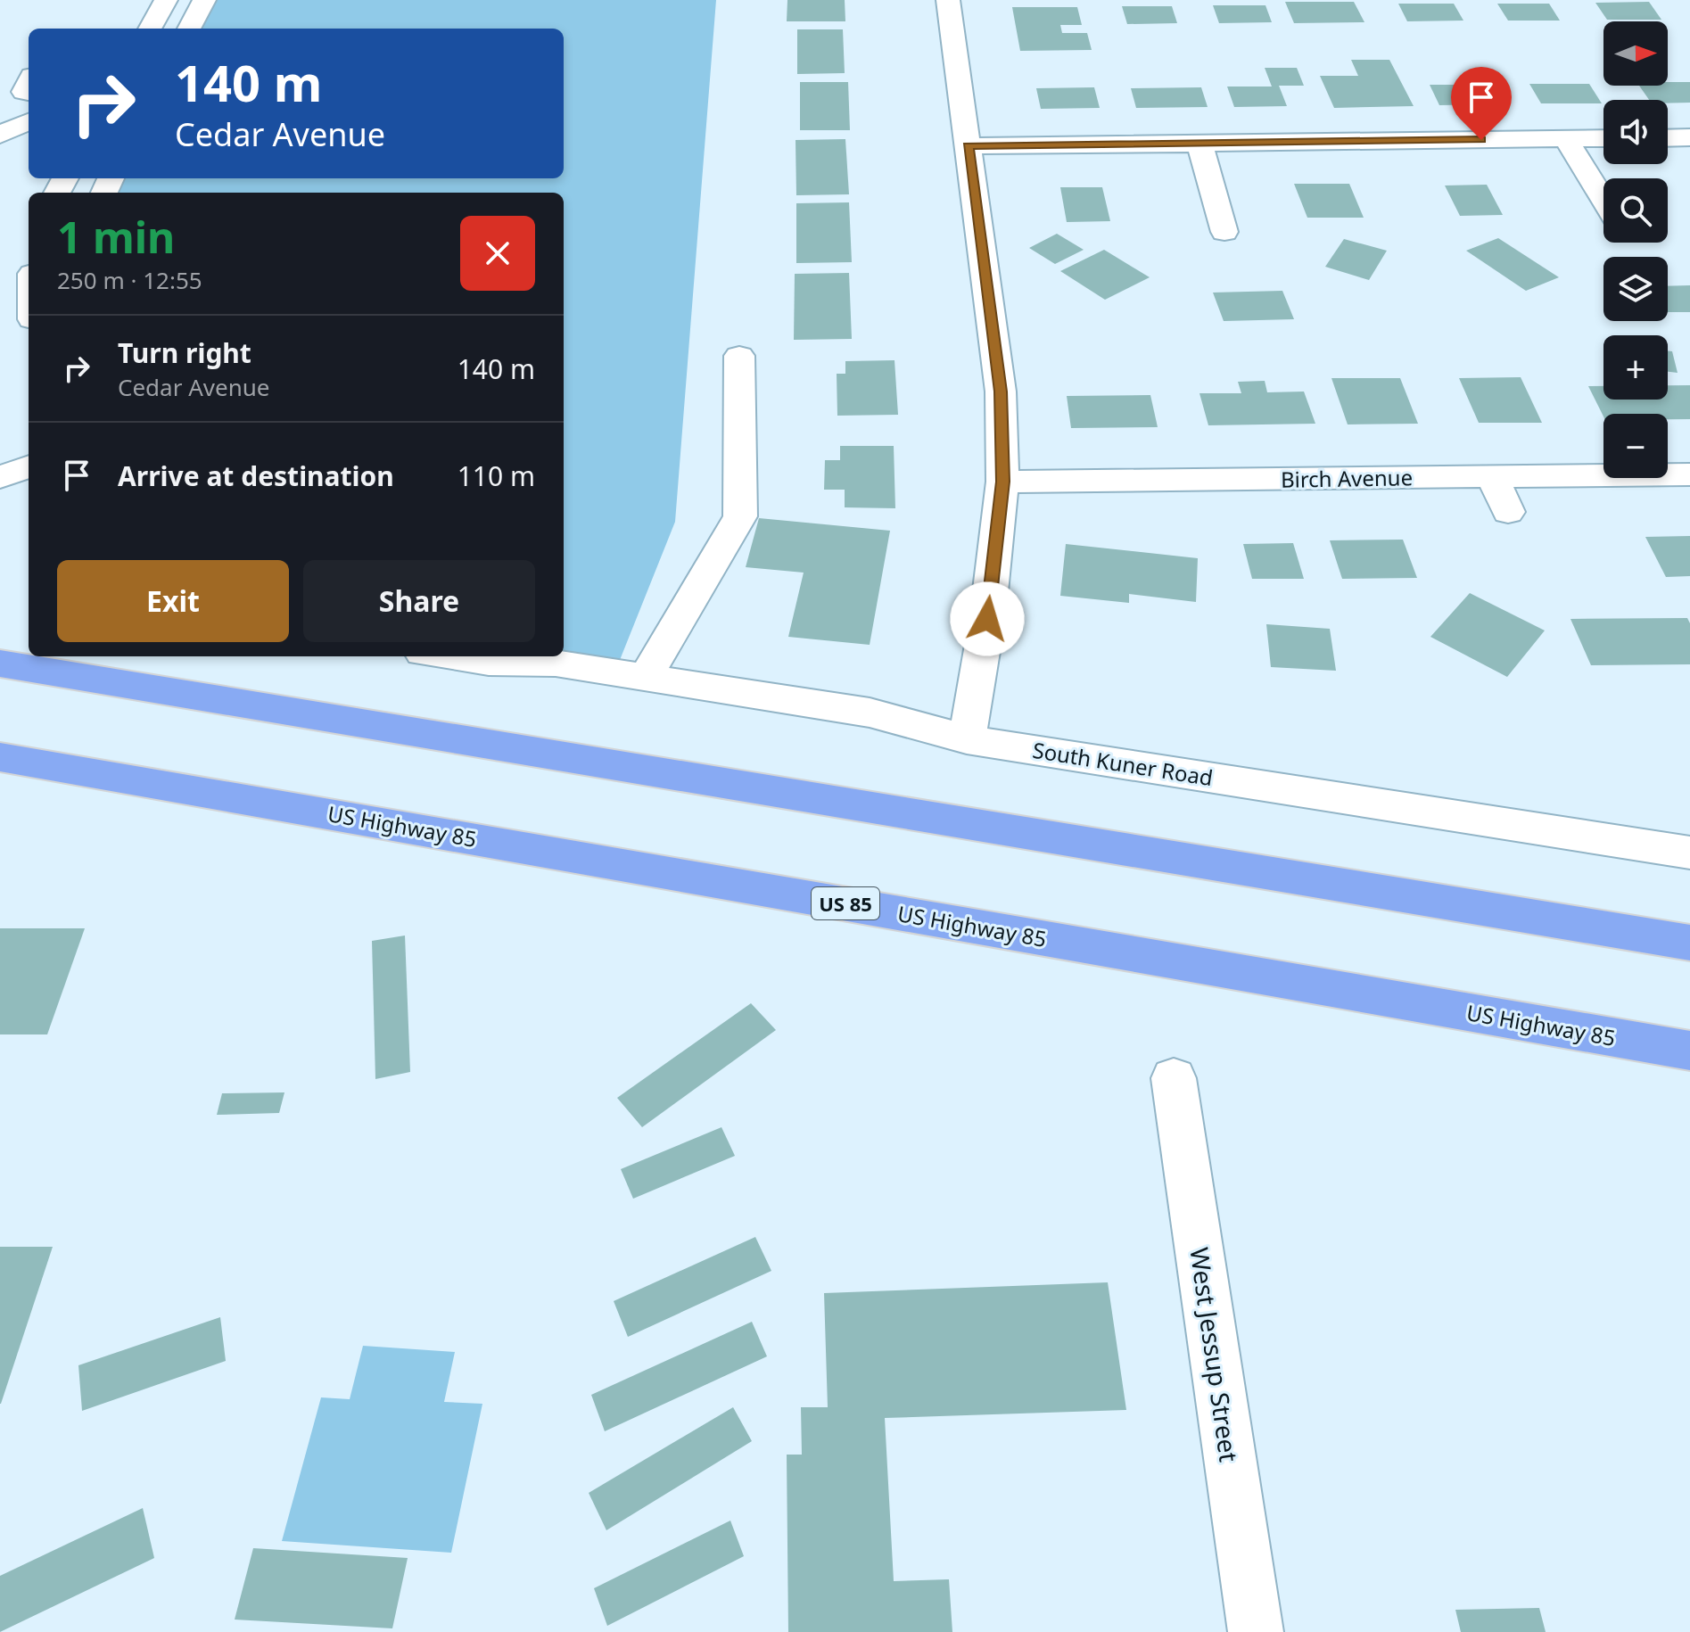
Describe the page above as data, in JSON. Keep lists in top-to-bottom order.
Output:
{
  "streets": {
    "highway": ["US Highway 85", "US 85"],
    "street": ["Birch Avenue", "South Kuner Road", "West Jessup Street"]
  },
  "north": "right",
  "page": {
    "map_buttons": ["+", "−"],
    "turn": ["140 m", "Cedar Avenue"],
    "heading": ["1 min", "250 m · 12:55"],
    "list": [
      {
        "name": "Turn right",
        "note": "Cedar Avenue",
        "value": "140 m"
      },
      {
        "name": "Arrive at destination",
        "value": "110 m"
      }
    ],
    "buttons": ["Exit", "Share"]
  }
}
